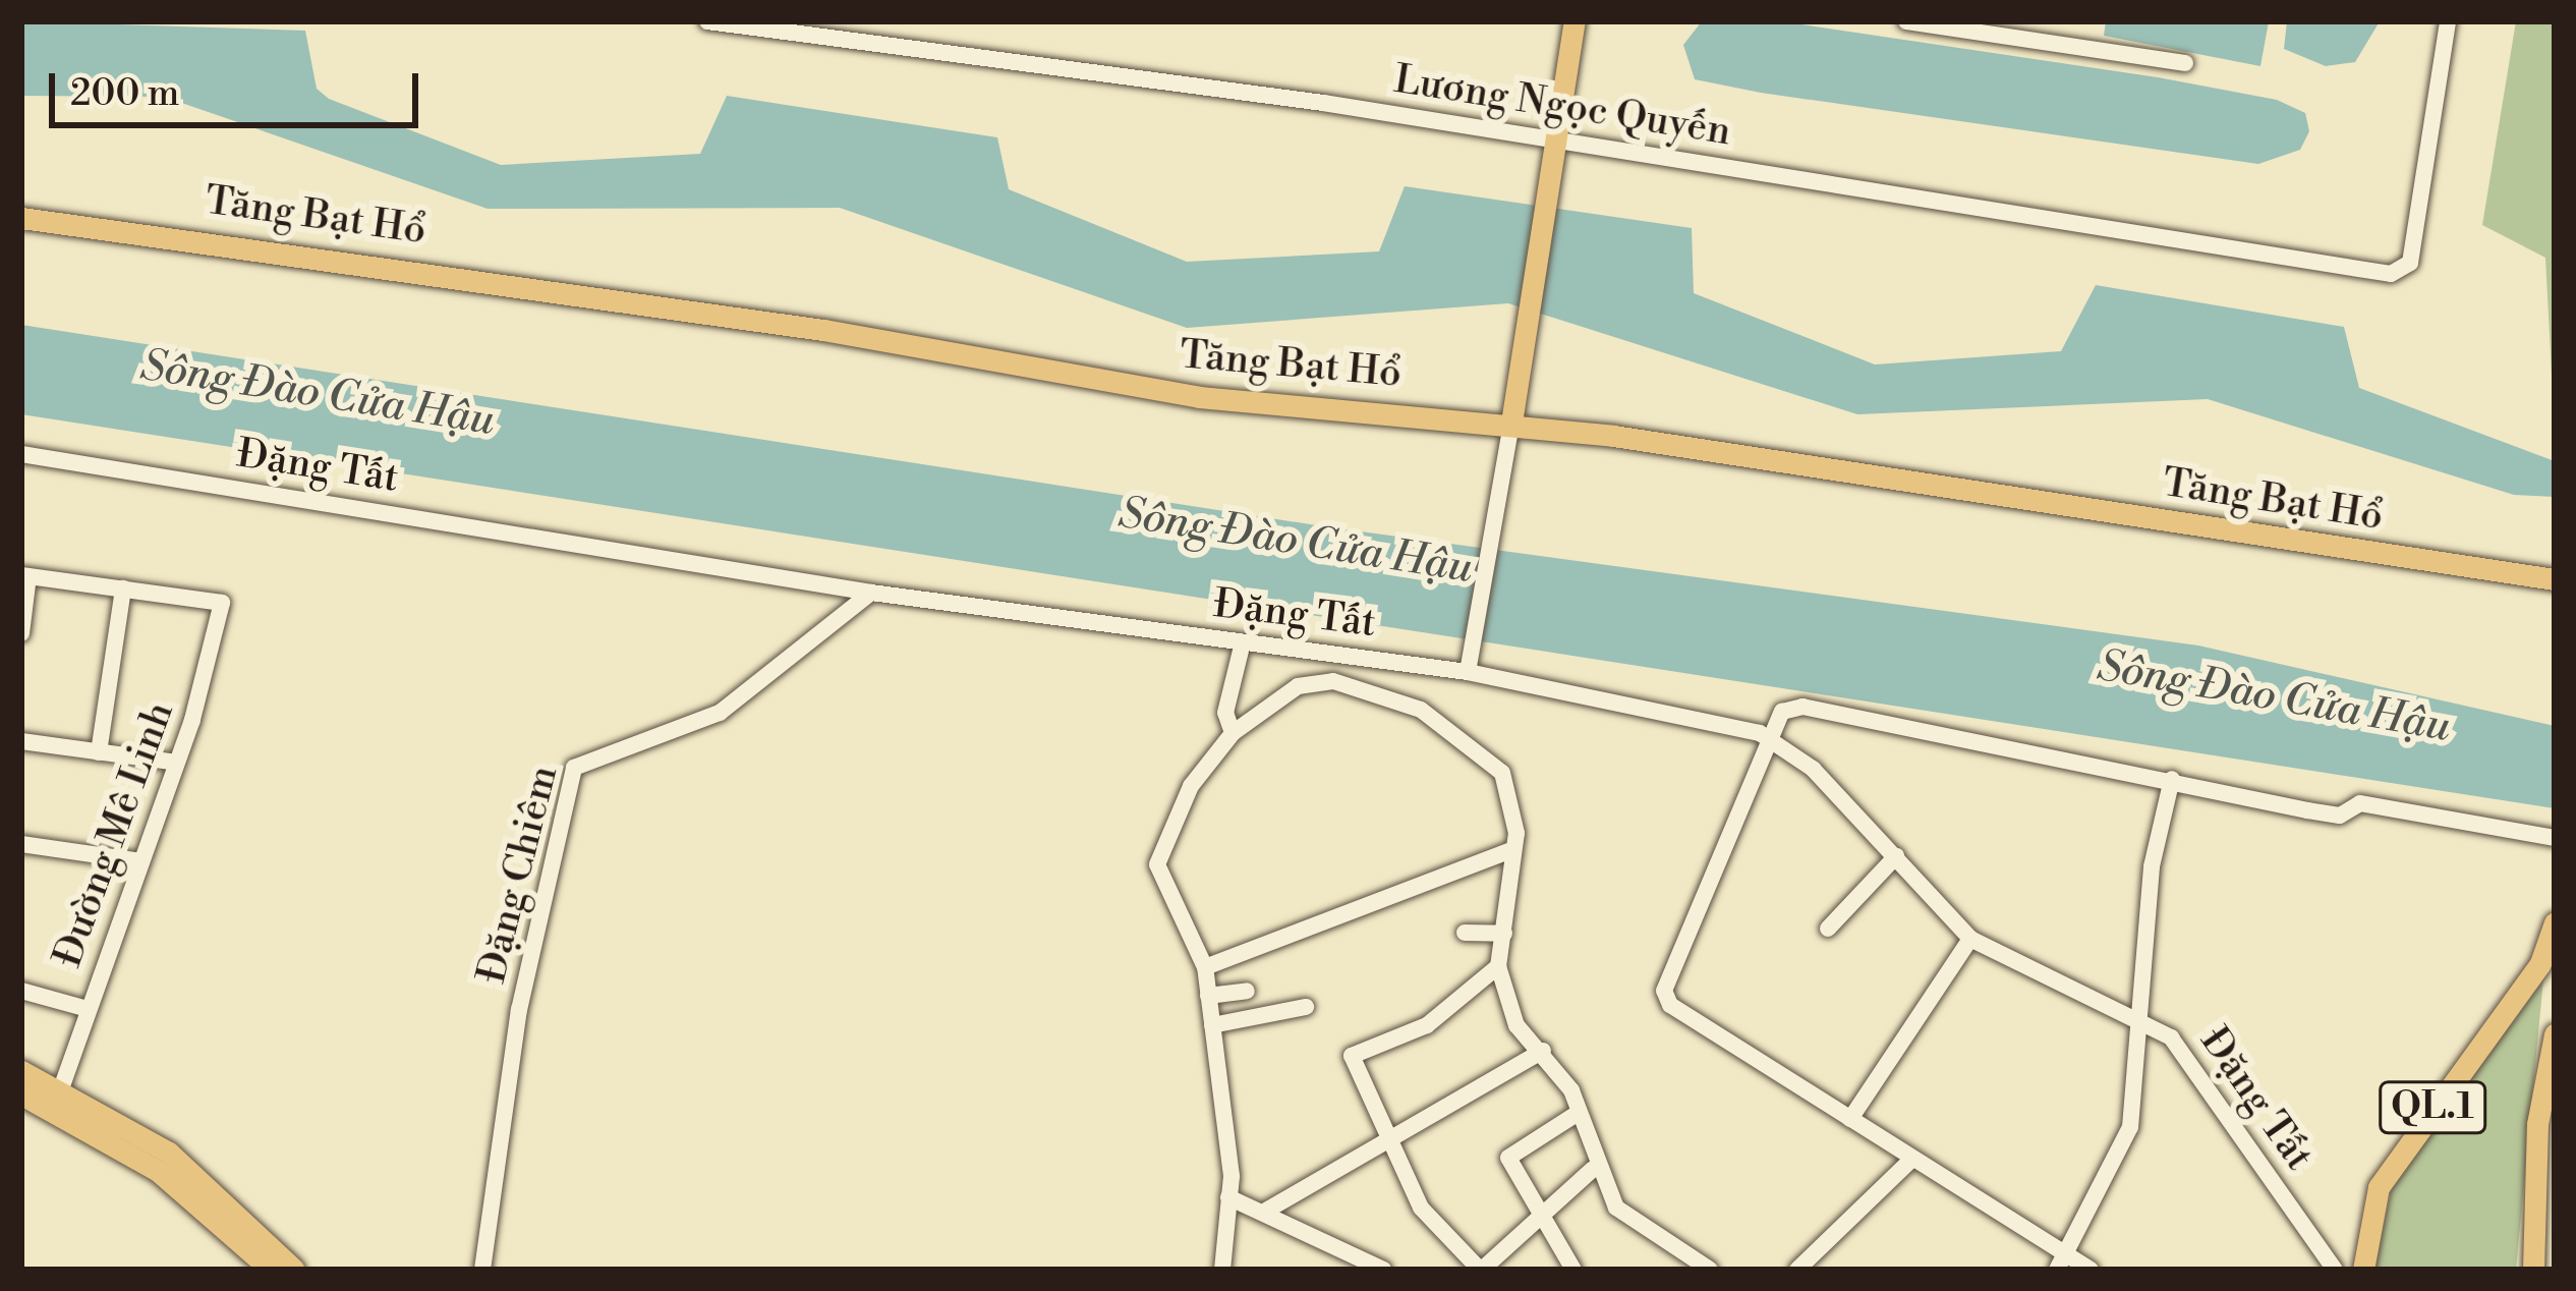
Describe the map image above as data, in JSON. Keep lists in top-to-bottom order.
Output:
{
  "streets": {
    "main road": ["Tăng Bạt Hổ", "QL.1"],
    "street": [
      "Lương Ngọc Quyến",
      "Đặng Tất",
      "Đường Mê Linh",
      "Đặng Chiêm"
    ]
  },
  "crossings": [
    ["Đặng Tất", "Đặng Chiêm"]
  ],
  "water": ["Sông Đào Cửa Hậu"],
  "scale_bar": "200 m"
}
